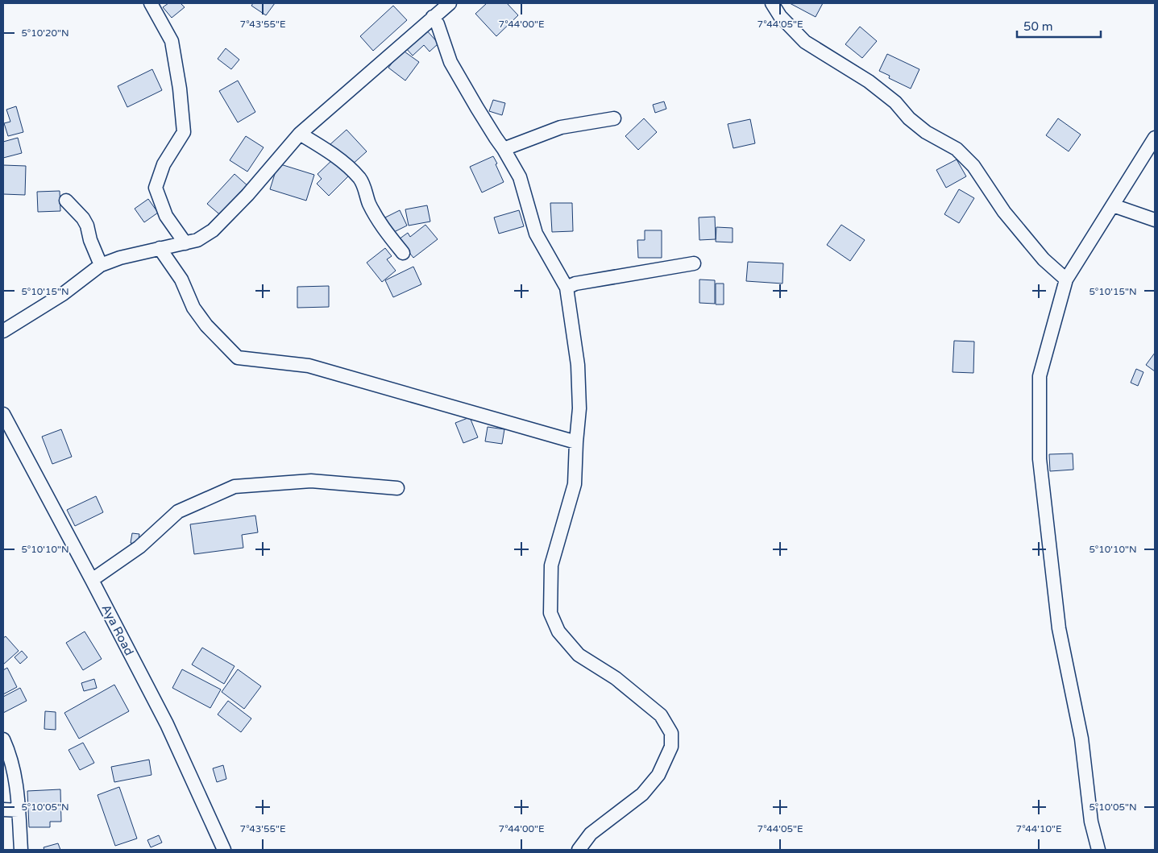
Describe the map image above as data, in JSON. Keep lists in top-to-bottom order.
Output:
{
  "streets": {
    "street": ["Aya Road"]
  },
  "scale_bar": "50 m",
  "coordinates": [
    "7°43'55\"E",
    "7°44'00\"E",
    "7°44'05\"E",
    "5°10'20\"N",
    "5°10'15\"N",
    "5°10'10\"N",
    "5°10'05\"N",
    "7°44'10\"E"
  ]
}
